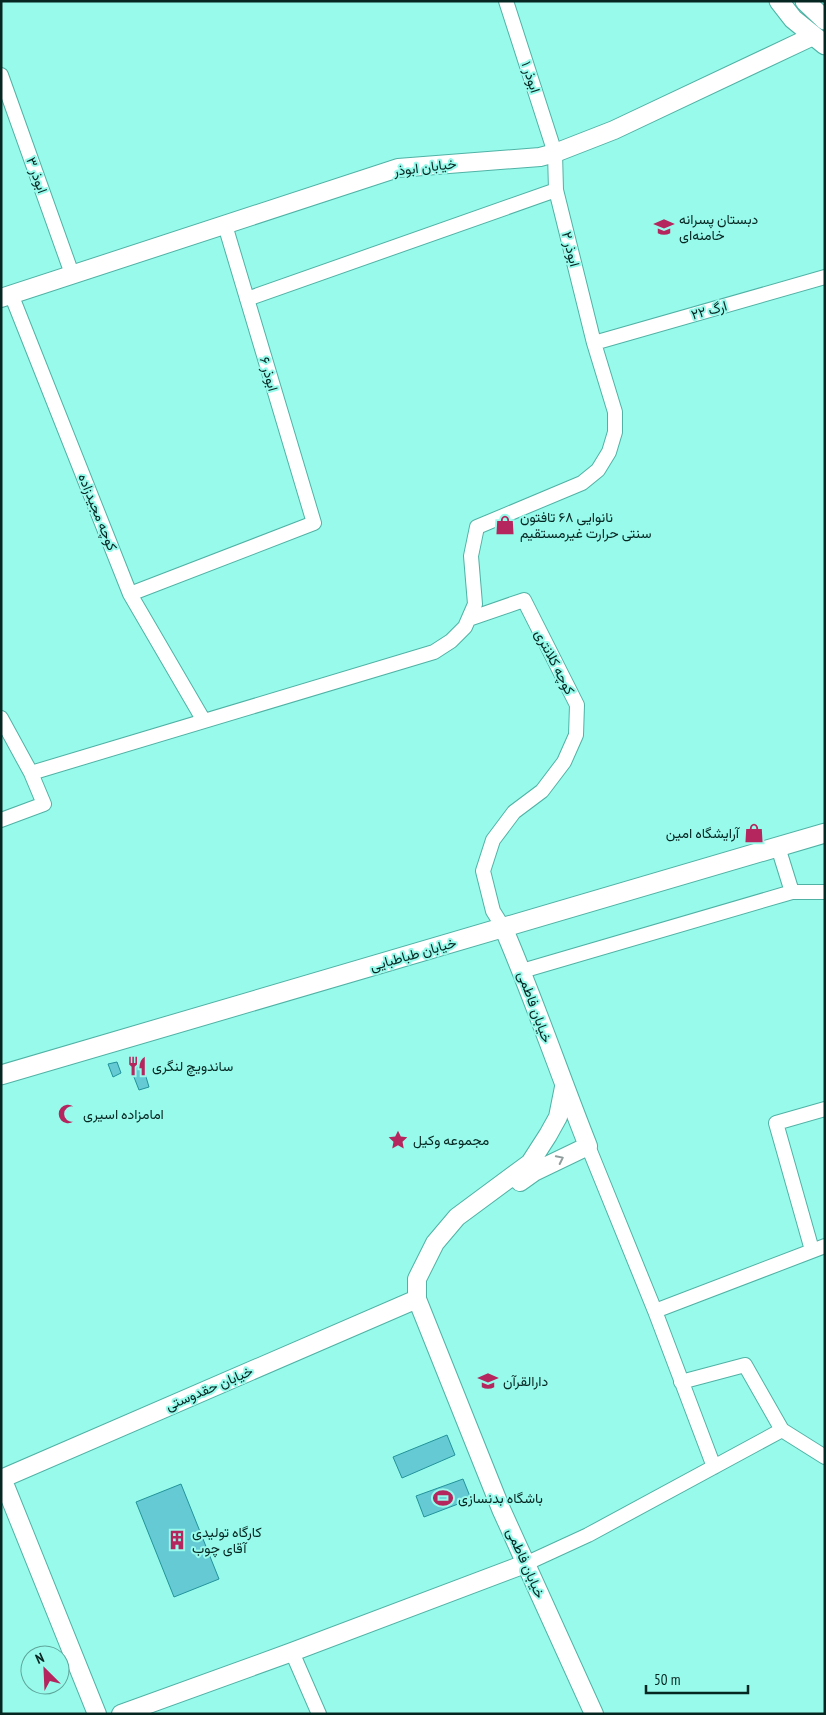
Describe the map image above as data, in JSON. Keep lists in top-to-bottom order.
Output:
{
  "streets": {
    "main road": ["خیابان طباطبایی"],
    "street": [
      "ابوذر ۱",
      "خیابان ابوذر",
      "ابوذر ۳",
      "ابوذر ۲",
      "ارگ ۲۲",
      "ابوذر ۶",
      "کوچه مجیدزاده",
      "کوچه کلانتری",
      "خیابان فاطمی",
      "خیابان حقدوستی"
    ]
  },
  "crossings": [
    ["ابوذر ۱", "خیابان ابوذر"],
    ["ابوذر ۱", "ابوذر ۲"],
    ["خیابان ابوذر", "ابوذر ۳"],
    ["خیابان ابوذر", "ابوذر ۲"],
    ["خیابان ابوذر", "ابوذر ۶"],
    ["خیابان ابوذر", "کوچه مجیدزاده"],
    ["ابوذر ۲", "ارگ ۲۲"],
    ["ابوذر ۲", "کوچه کلانتری"],
    ["ابوذر ۶", "کوچه مجیدزاده"],
    ["کوچه کلانتری", "خیابان طباطبایی"],
    ["کوچه کلانتری", "خیابان فاطمی"],
    ["خیابان طباطبایی", "خیابان فاطمی"],
    ["خیابان فاطمی", "خیابان حقدوستی"]
  ],
  "places": {
    "school or university": ["دبستان پسرانه خامنه‌ای", "دارالقرآن"],
    "shop": ["نانوایی ۶۸ تافتون سنتی حرارت غیرمستقیم", "آرایشگاه امین"],
    "restaurant": ["ساندویچ لنگری"],
    "mosque": ["امامزاده اسیری"],
    "place": ["مجموعه وکیل"],
    "sports": ["باشگاه بدنسازی"],
    "building": ["کارگاه تولیدی آقای چوب"]
  },
  "scale_bar": "50 m",
  "north": "top left"
}
